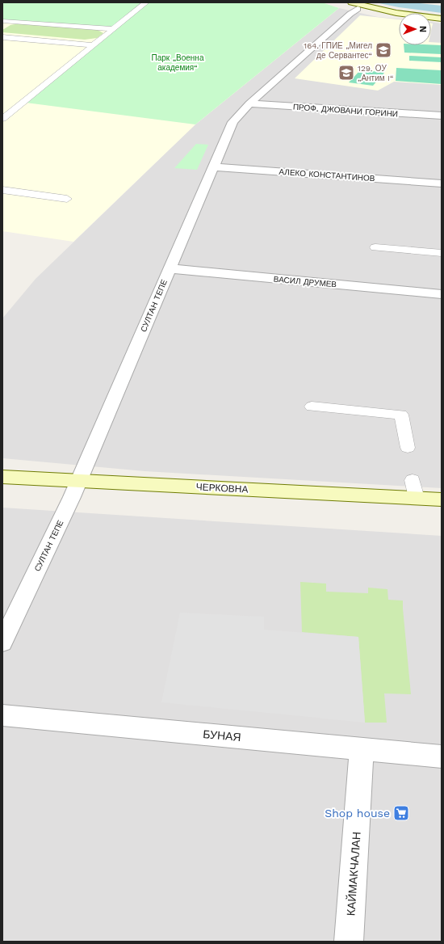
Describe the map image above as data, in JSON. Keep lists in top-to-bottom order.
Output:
{
  "streets": {
    "street": [
      "ПРОФ. ДЖОВАНИ ГОРИНИ",
      "АЛЕКО КОНСТАНТИНОВ",
      "ВАСИЛ ДРУМЕВ",
      "СУЛТАН ТЕПЕ",
      "ЧЕРКОВНА",
      "БУНАЯ",
      "КАЙМАКЧАЛАН"
    ]
  },
  "crossings": [
    ["ПРОФ. ДЖОВАНИ ГОРИНИ", "СУЛТАН ТЕПЕ"],
    ["АЛЕКО КОНСТАНТИНОВ", "СУЛТАН ТЕПЕ"],
    ["ВАСИЛ ДРУМЕВ", "СУЛТАН ТЕПЕ"],
    ["СУЛТАН ТЕПЕ", "ЧЕРКОВНА"],
    ["БУНАЯ", "КАЙМАКЧАЛАН"]
  ],
  "parks": ["Парк „Военна академия“"],
  "places": {
    "school or university": ["164. ГПИЕ „Мигел де Сервантес“", "129. ОУ „Антим I“"],
    "supermarket": ["Shop house"]
  },
  "north": "right"
}
